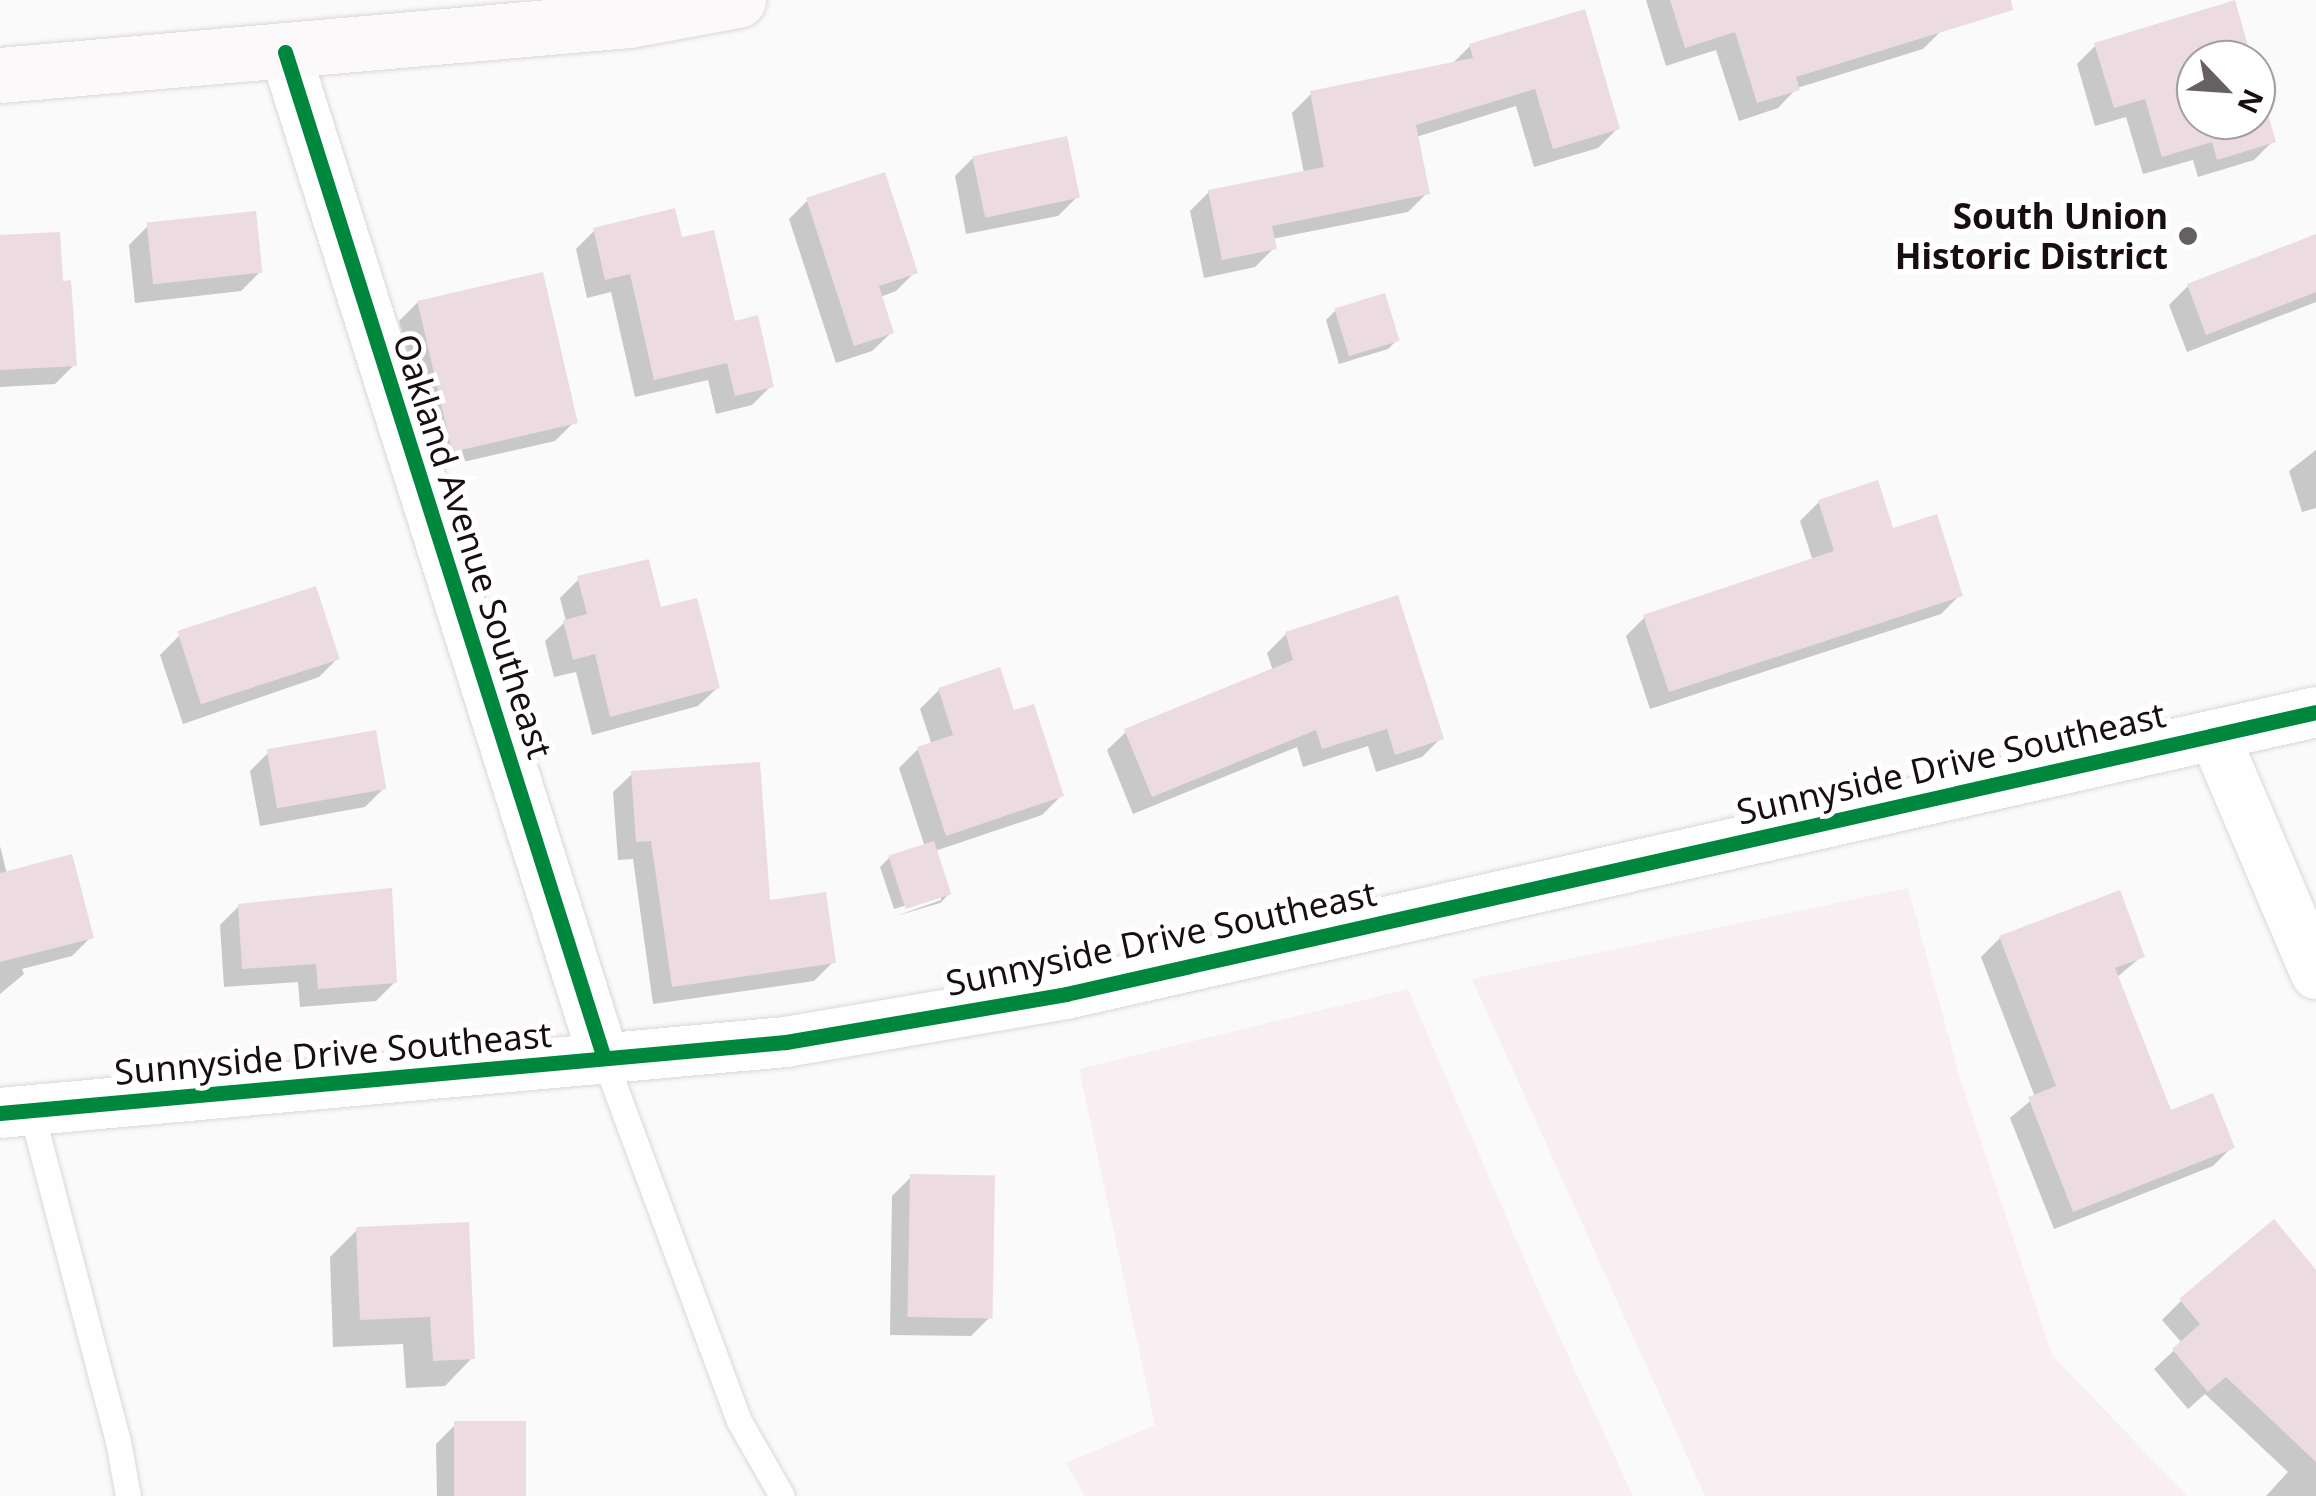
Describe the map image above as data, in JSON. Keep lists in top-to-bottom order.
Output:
{
  "streets": {
    "street": ["Oakland Avenue Southeast", "Sunnyside Drive Southeast"]
  },
  "crossings": [
    ["Oakland Avenue Southeast", "Sunnyside Drive Southeast"]
  ],
  "places": ["South Union Historic District"],
  "north": "bottom right"
}
